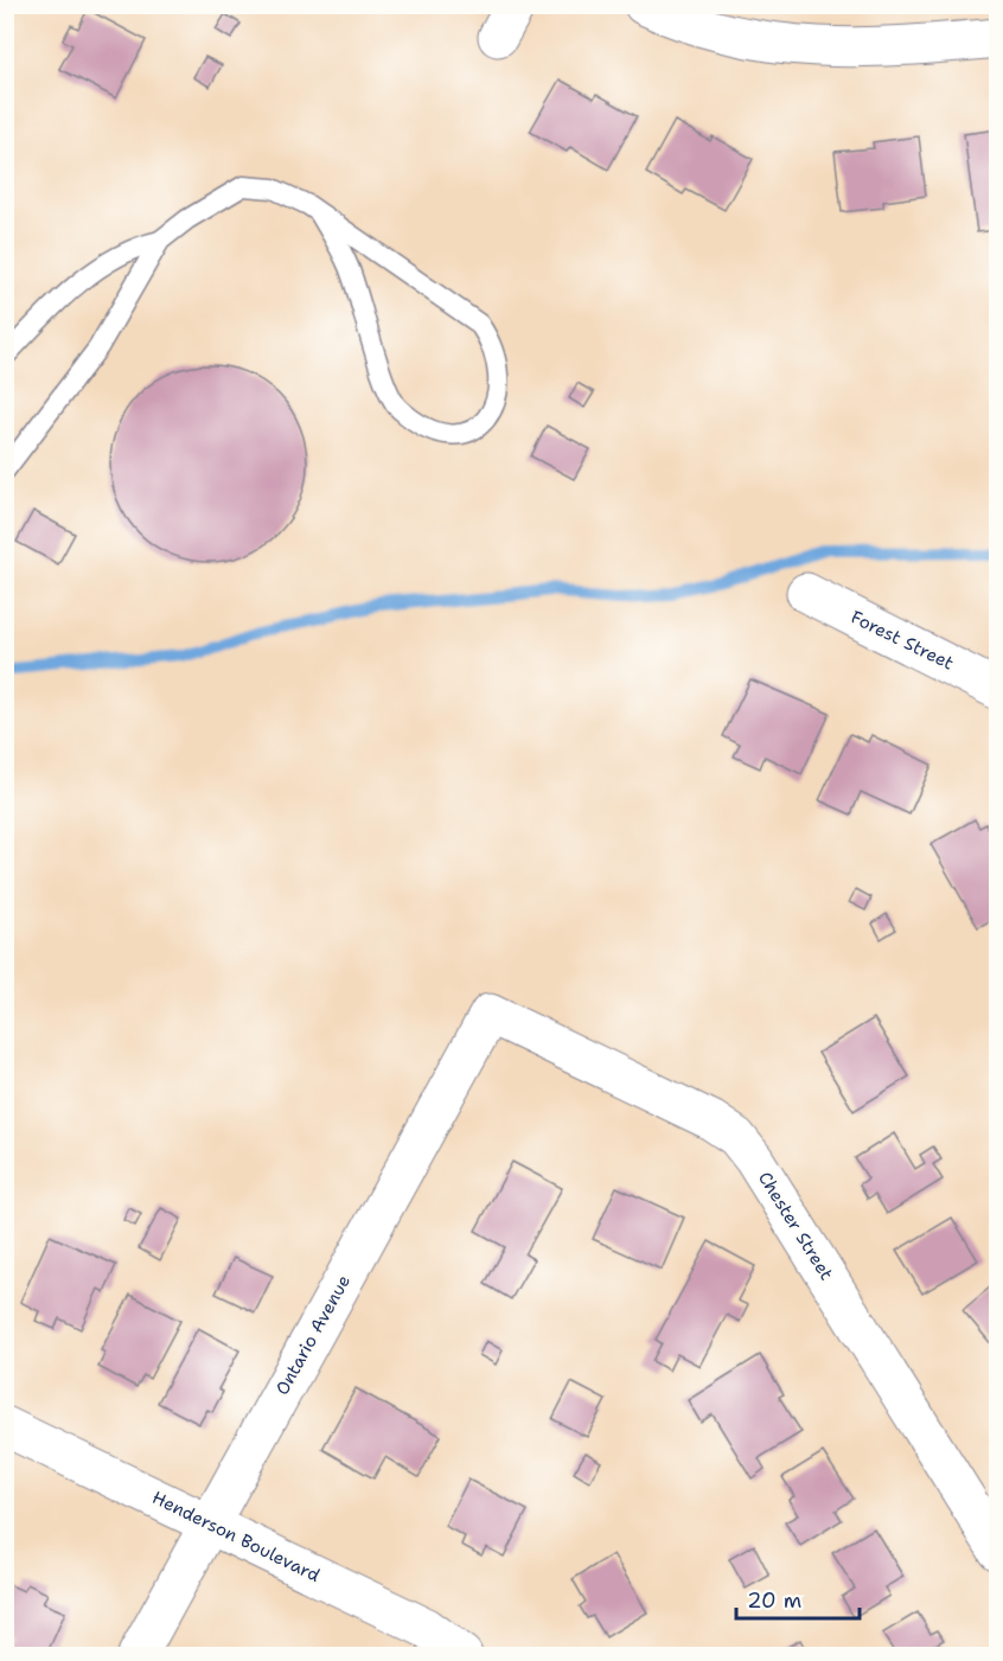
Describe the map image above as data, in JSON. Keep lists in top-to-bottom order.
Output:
{
  "streets": {
    "street": [
      "Forest Street",
      "Chester Street",
      "Ontario Avenue",
      "Henderson Boulevard"
    ]
  },
  "crossings": [
    ["Chester Street", "Ontario Avenue"],
    ["Ontario Avenue", "Henderson Boulevard"]
  ],
  "scale_bar": "20 m"
}
